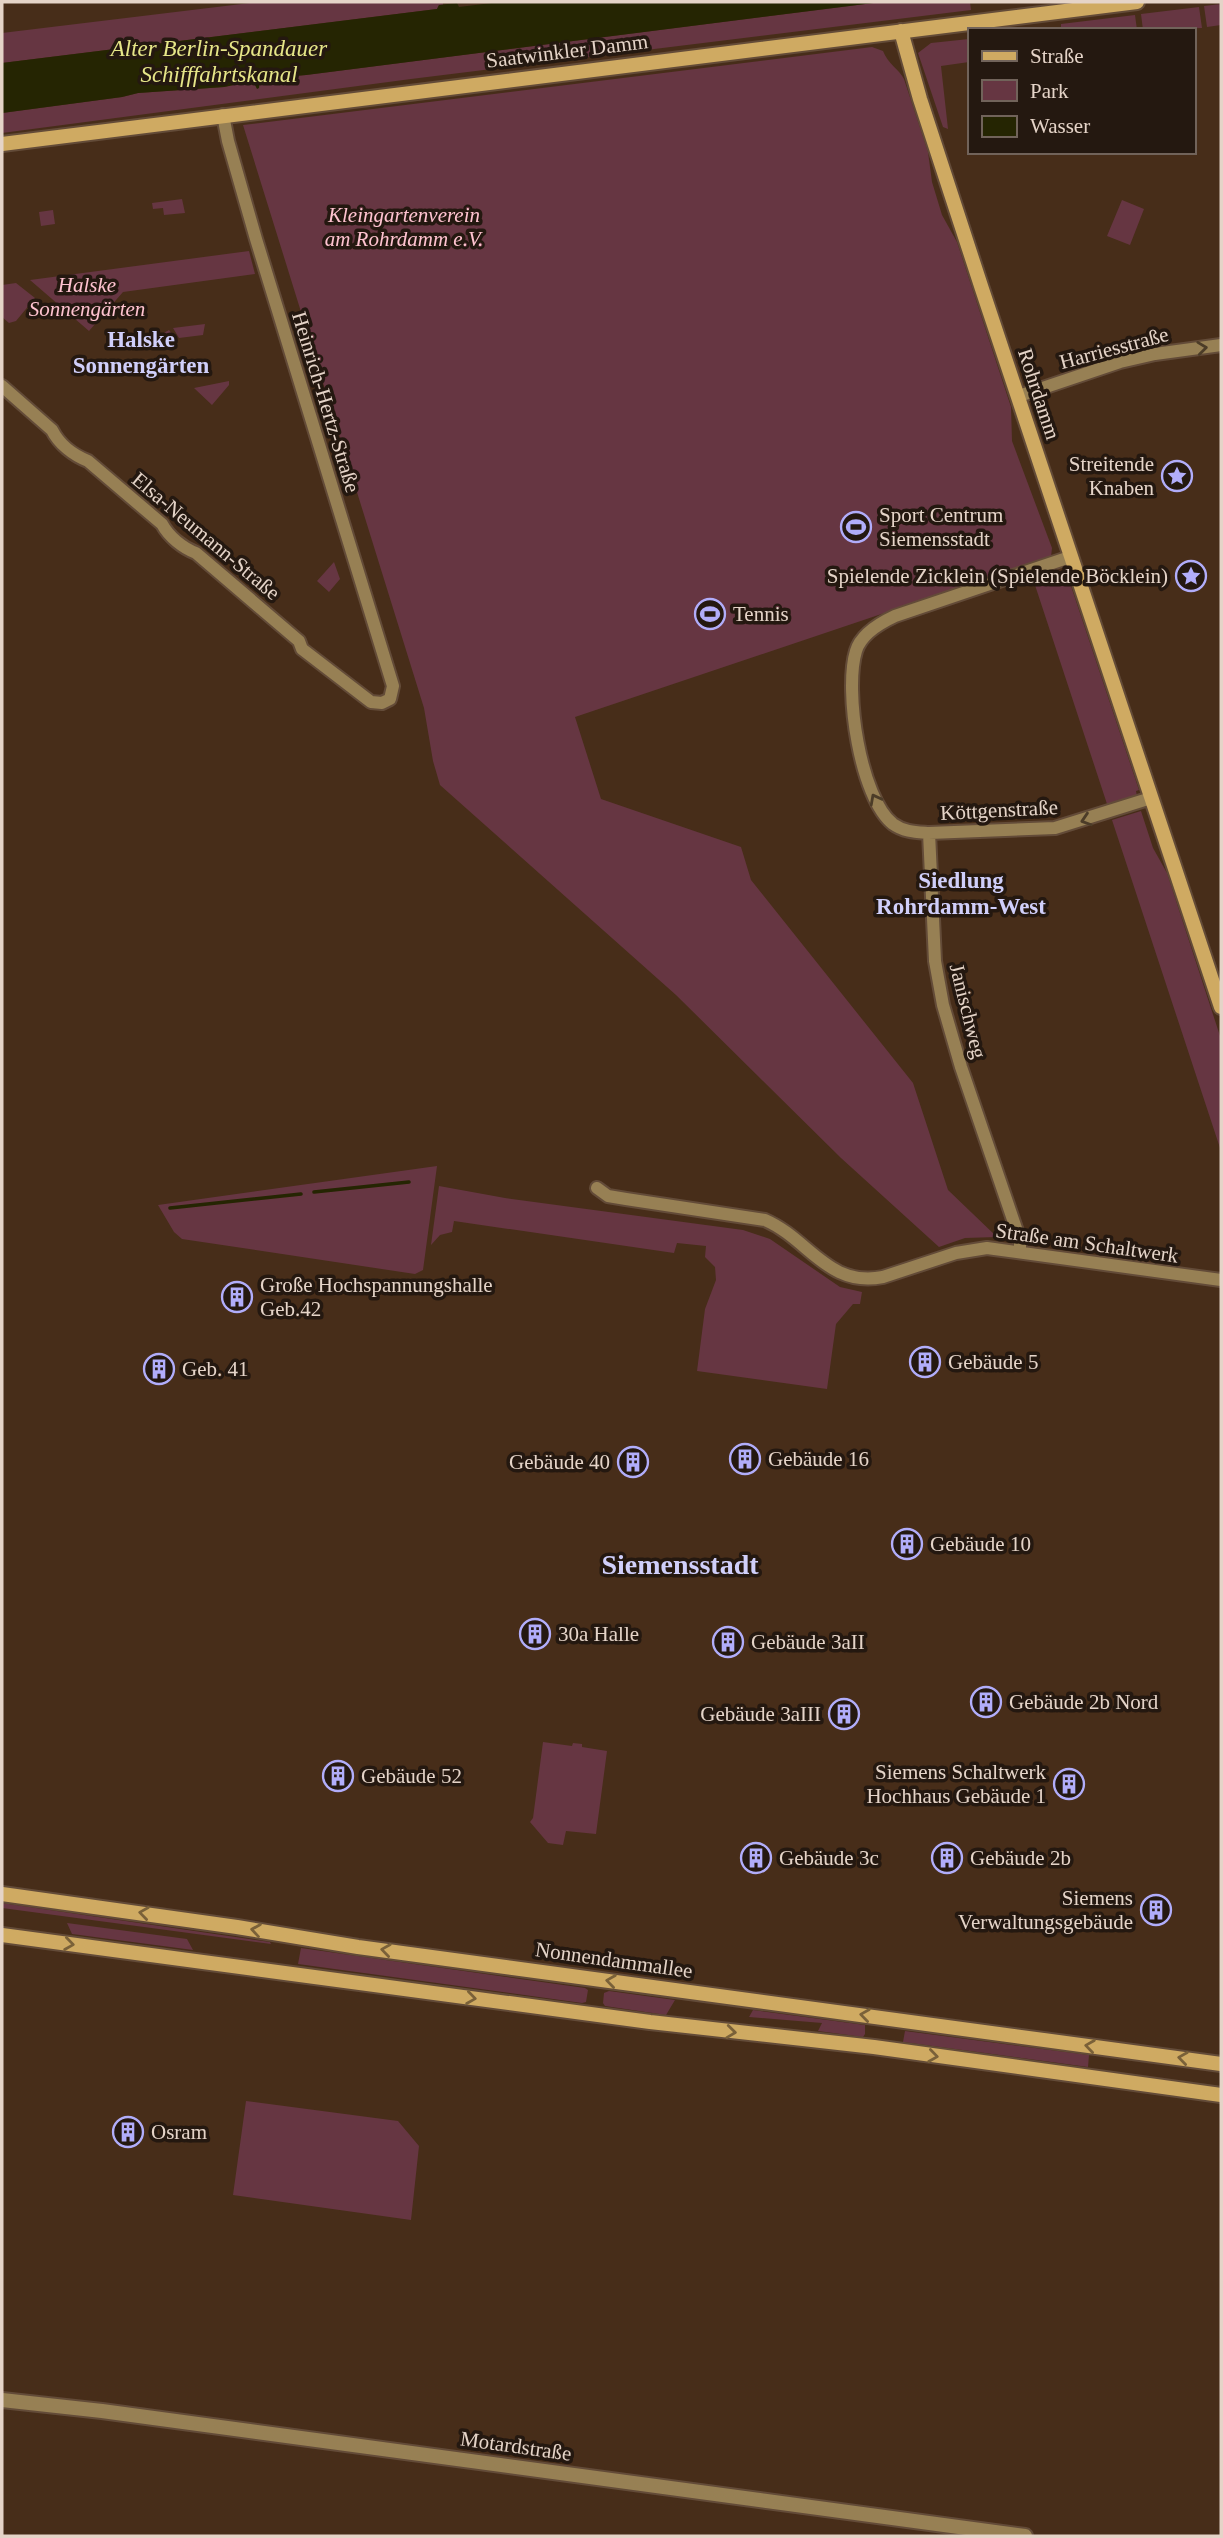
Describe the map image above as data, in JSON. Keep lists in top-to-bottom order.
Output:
{
  "streets": {
    "main road": ["Saatwinkler Damm", "Rohrdamm", "Nonnendammallee"],
    "street": [
      "Harriesstraße",
      "Heinrich-Hertz-Straße",
      "Elsa-Neumann-Straße",
      "Köttgenstraße",
      "Janischweg",
      "Straße am Schaltwerk",
      "Motardstraße"
    ]
  },
  "crossings": [
    ["Saatwinkler Damm", "Rohrdamm"],
    ["Saatwinkler Damm", "Heinrich-Hertz-Straße"],
    ["Harriesstraße", "Rohrdamm"],
    ["Rohrdamm", "Köttgenstraße"],
    ["Heinrich-Hertz-Straße", "Elsa-Neumann-Straße"],
    ["Köttgenstraße", "Janischweg"],
    ["Janischweg", "Straße am Schaltwerk"]
  ],
  "one_way": ["Harriesstraße", "Köttgenstraße"],
  "districts": ["Halske Sonnengärten", "Siedlung Rohrdamm-West", "Siemensstadt"],
  "water": ["Alter Berlin-Spandauer Schifffahrtskanal"],
  "parks": ["Kleingartenverein am Rohrdamm e.V.", "Halske Sonnengärten"],
  "places": {
    "place": ["Streitende Knaben", "Spielende Zicklein (Spielende Böcklein)"],
    "sports": ["Sport Centrum Siemensstadt", "Tennis"],
    "building": [
      "Große Hochspannungshalle Geb.42",
      "Gebäude 5",
      "Geb. 41",
      "Gebäude 16",
      "Gebäude 40",
      "Gebäude 10",
      "30a Halle",
      "Gebäude 3aII",
      "Gebäude 2b Nord",
      "Gebäude 3aIII",
      "Gebäude 52",
      "Siemens Schaltwerk Hochhaus Gebäude 1",
      "Gebäude 3c",
      "Gebäude 2b",
      "Siemens Verwaltungsgebäude",
      "Osram"
    ]
  },
  "legend": ["Straße", "Park", "Wasser"]
}
